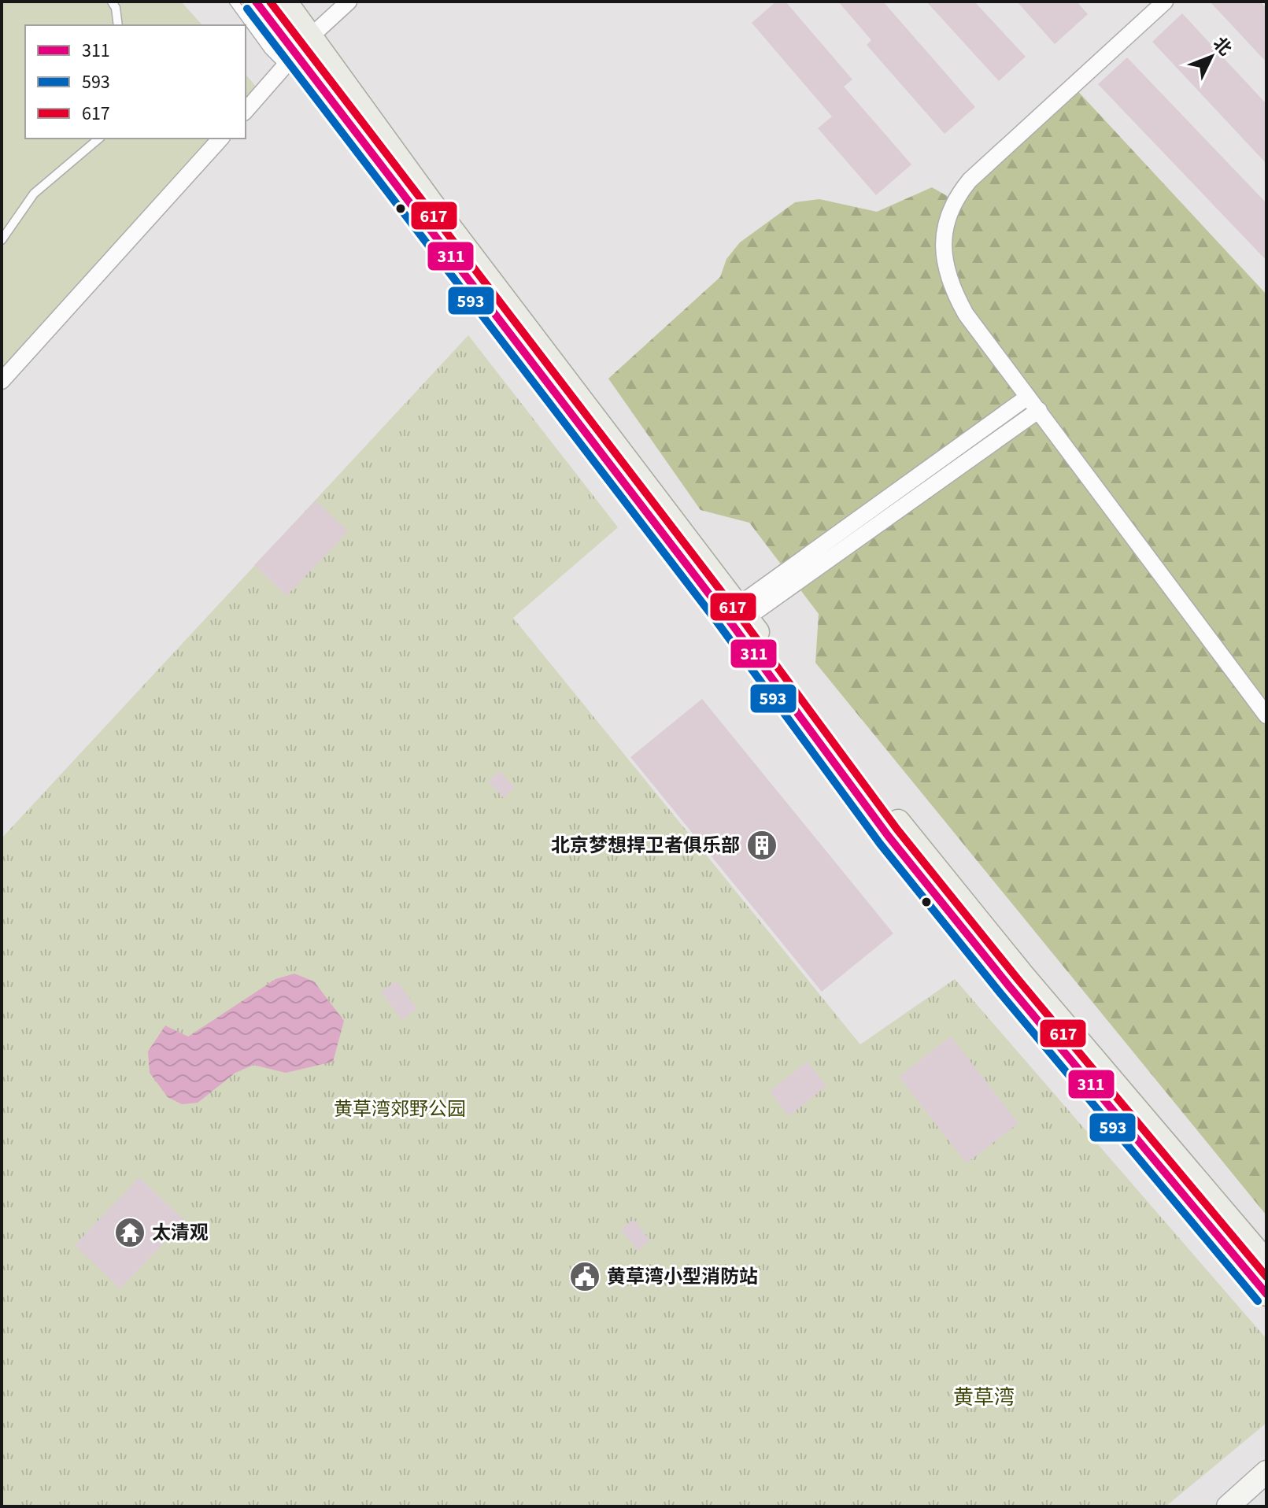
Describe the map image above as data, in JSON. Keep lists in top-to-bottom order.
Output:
{
  "districts": ["黄草湾"],
  "parks": ["黄草湾郊野公园"],
  "places": {
    "building": ["北京梦想捍卫者俱乐部"],
    "temple": ["太清观"],
    "public building": ["黄草湾小型消防站"]
  },
  "lines": ["transit line 311", "transit line 617", "transit line 593"],
  "legend": ["311", "593", "617"],
  "north": "top right"
}
